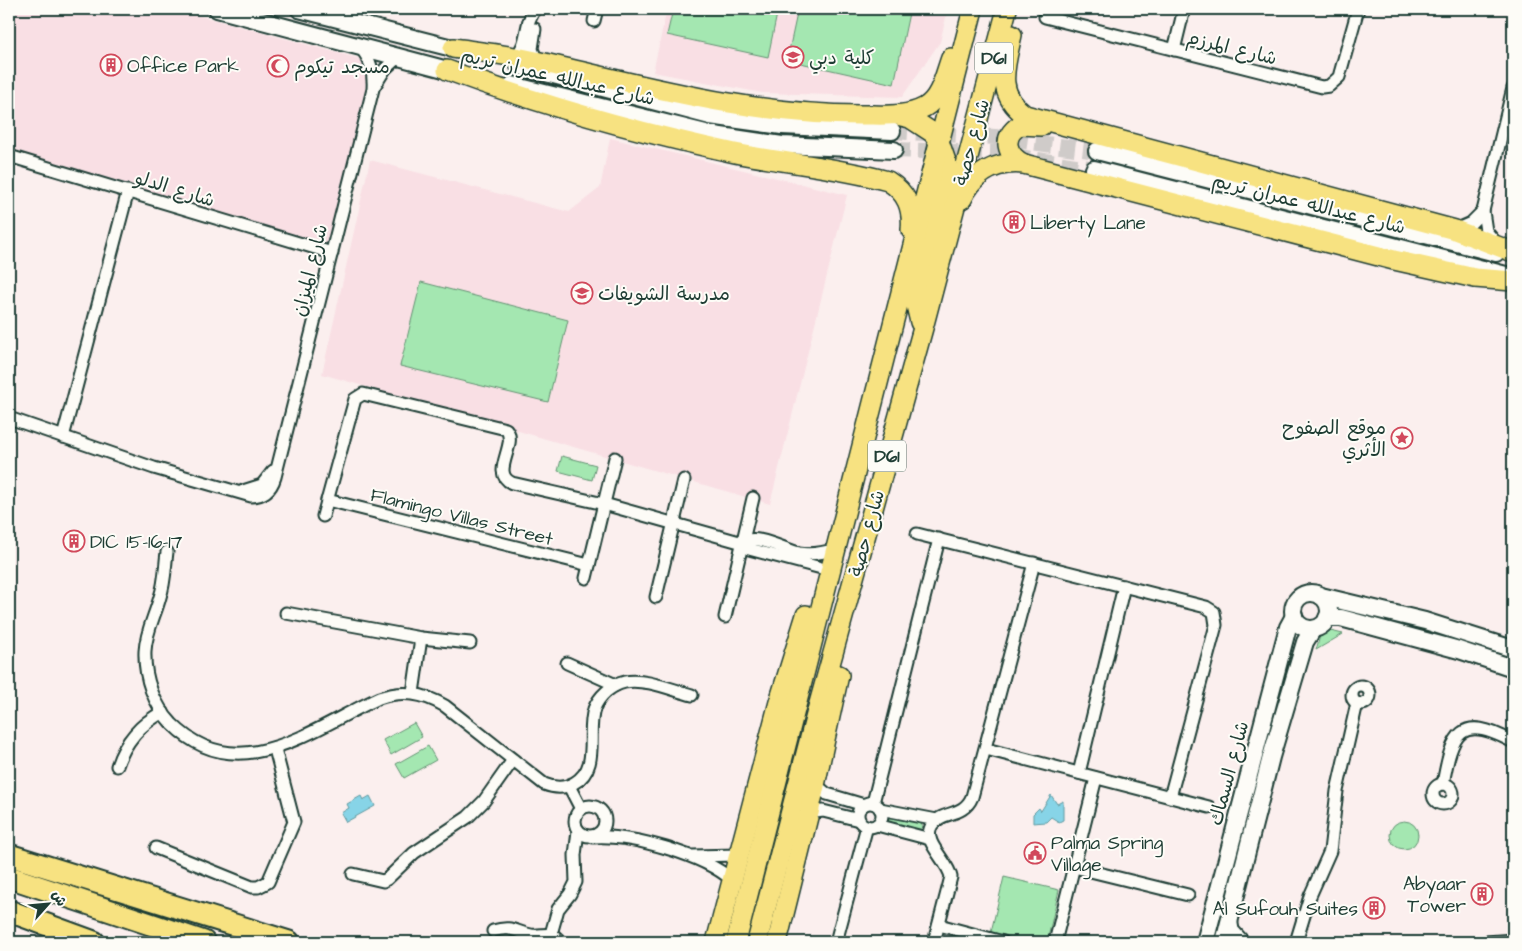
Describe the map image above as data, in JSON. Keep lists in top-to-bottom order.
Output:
{
  "streets": {
    "main road": ["D61", "شارع حصة"],
    "street": [
      "شارع المرزم",
      "شارع عبدالله عمران تريم",
      "شارع الدلو",
      "شارع الميزان",
      "Flamingo Villas Street",
      "شارع السماك"
    ]
  },
  "crossings": [
    ["شارع عبدالله عمران تريم", "شارع الميزان"],
    ["شارع الدلو", "شارع الميزان"]
  ],
  "places": {
    "school or university": ["كلية دبي", "مدرسة الشويفات"],
    "building": [
      "Office Park",
      "Liberty Lane",
      "DIC 15-16-17",
      "Abyaar Tower",
      "Al Sufouh Suites"
    ],
    "mosque": ["مسجد تيكوم"],
    "place": ["موقع الصفوح الأثري"],
    "public building": ["Palma Spring Village"]
  },
  "north": "top right"
}
